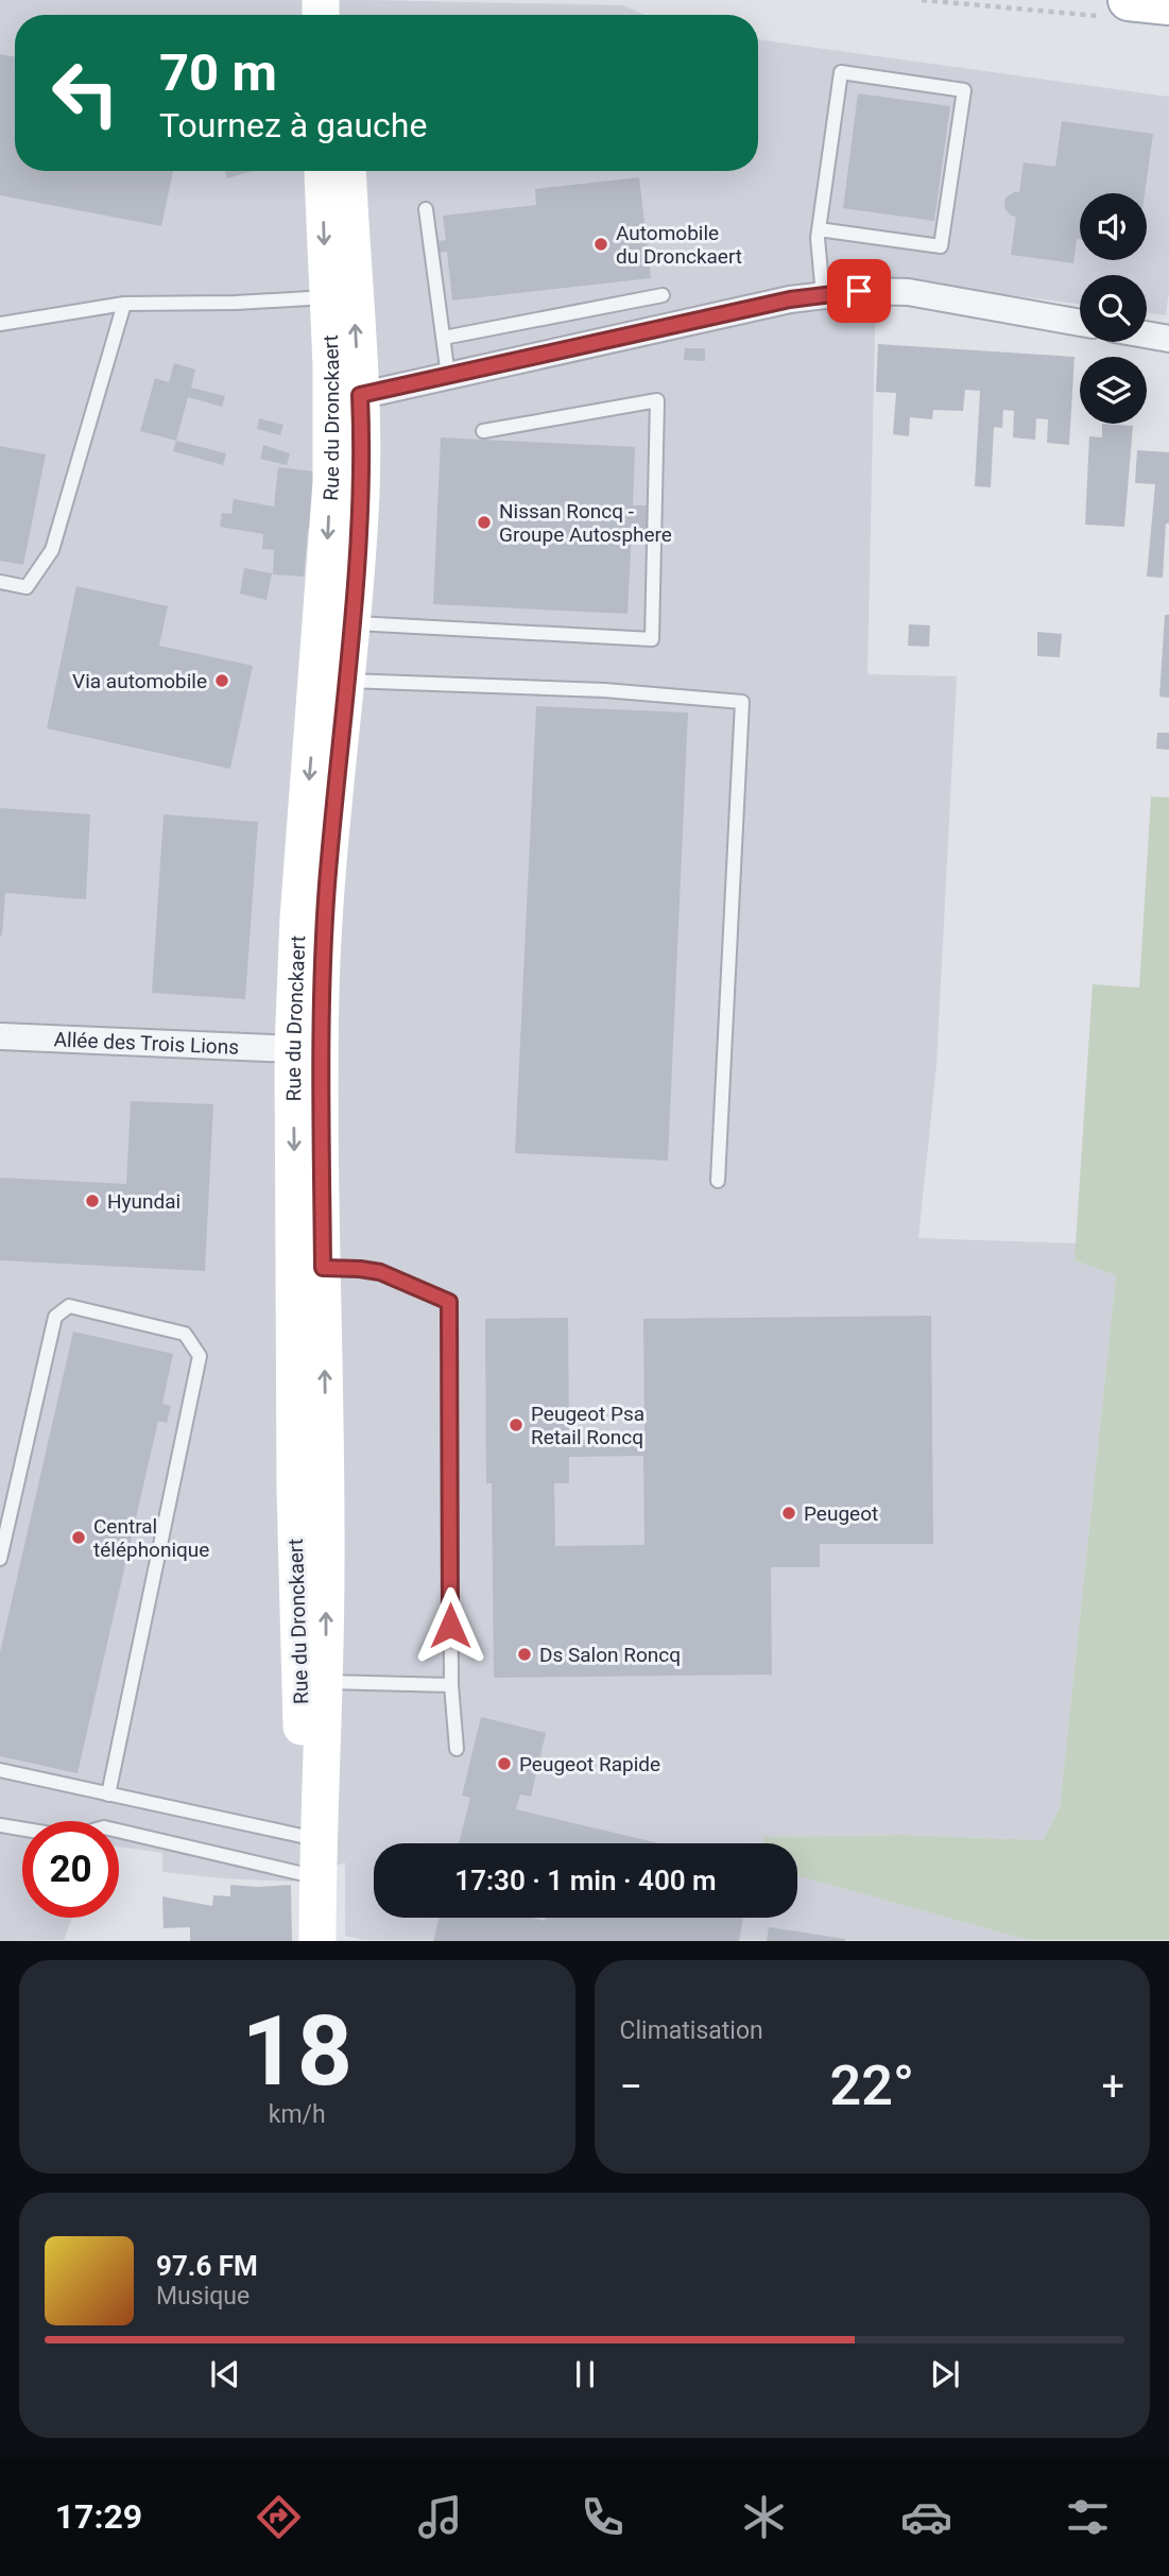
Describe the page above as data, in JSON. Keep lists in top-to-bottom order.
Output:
{
  "streets": {
    "main road": ["Rue du Dronckaert"],
    "street": ["Allée des Trois Lions"]
  },
  "crossings": [
    ["Rue du Dronckaert", "Allée des Trois Lions"]
  ],
  "places": [
    "Automobile du Dronckaert",
    "Nissan Roncq - Groupe Autosphere",
    "Via automobile",
    "Hyundai",
    "Peugeot Psa Retail Roncq",
    "Peugeot",
    "Central téléphonique",
    "Ds Salon Roncq",
    "Peugeot Rapide"
  ],
  "page": {
    "turn": ["70 m", "Tournez à gauche"],
    "limit": "20",
    "trip": "17:30 · 1 min · 400 m",
    "tile": [
      ["18", "km/h"],
      "Climatisation"
    ],
    "heat": ["−", "22°", "+"],
    "song": ["97.6 FM", "Musique"],
    "tabs": "17:29"
  }
}
